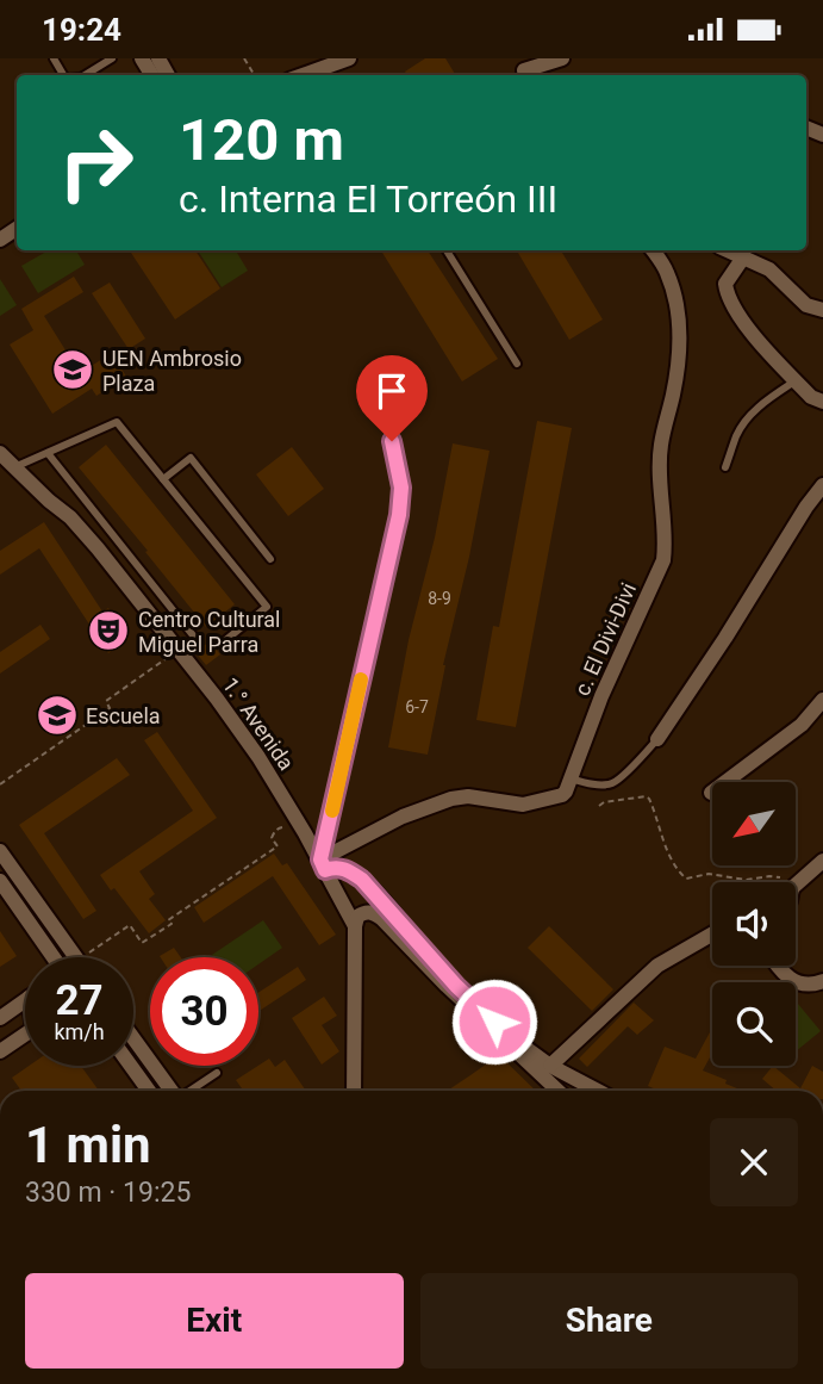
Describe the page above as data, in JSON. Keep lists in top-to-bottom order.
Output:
{
  "streets": {
    "street": ["c. El Divi-Divi", "1.° Avenida"]
  },
  "places": {
    "school or university": ["UEN Ambrosio Plaza", "Escuela"],
    "theatre": ["Centro Cultural Miguel Parra"]
  },
  "house_numbers": ["8-9", "6-7"],
  "north": "bottom left",
  "page": {
    "status": "19:24",
    "turn": ["120 m", "c. Interna El Torreón III"],
    "speed": "27 km/h",
    "limit": "30",
    "heading": ["1 min", "330 m · 19:25"],
    "buttons": ["Exit", "Share"]
  }
}
